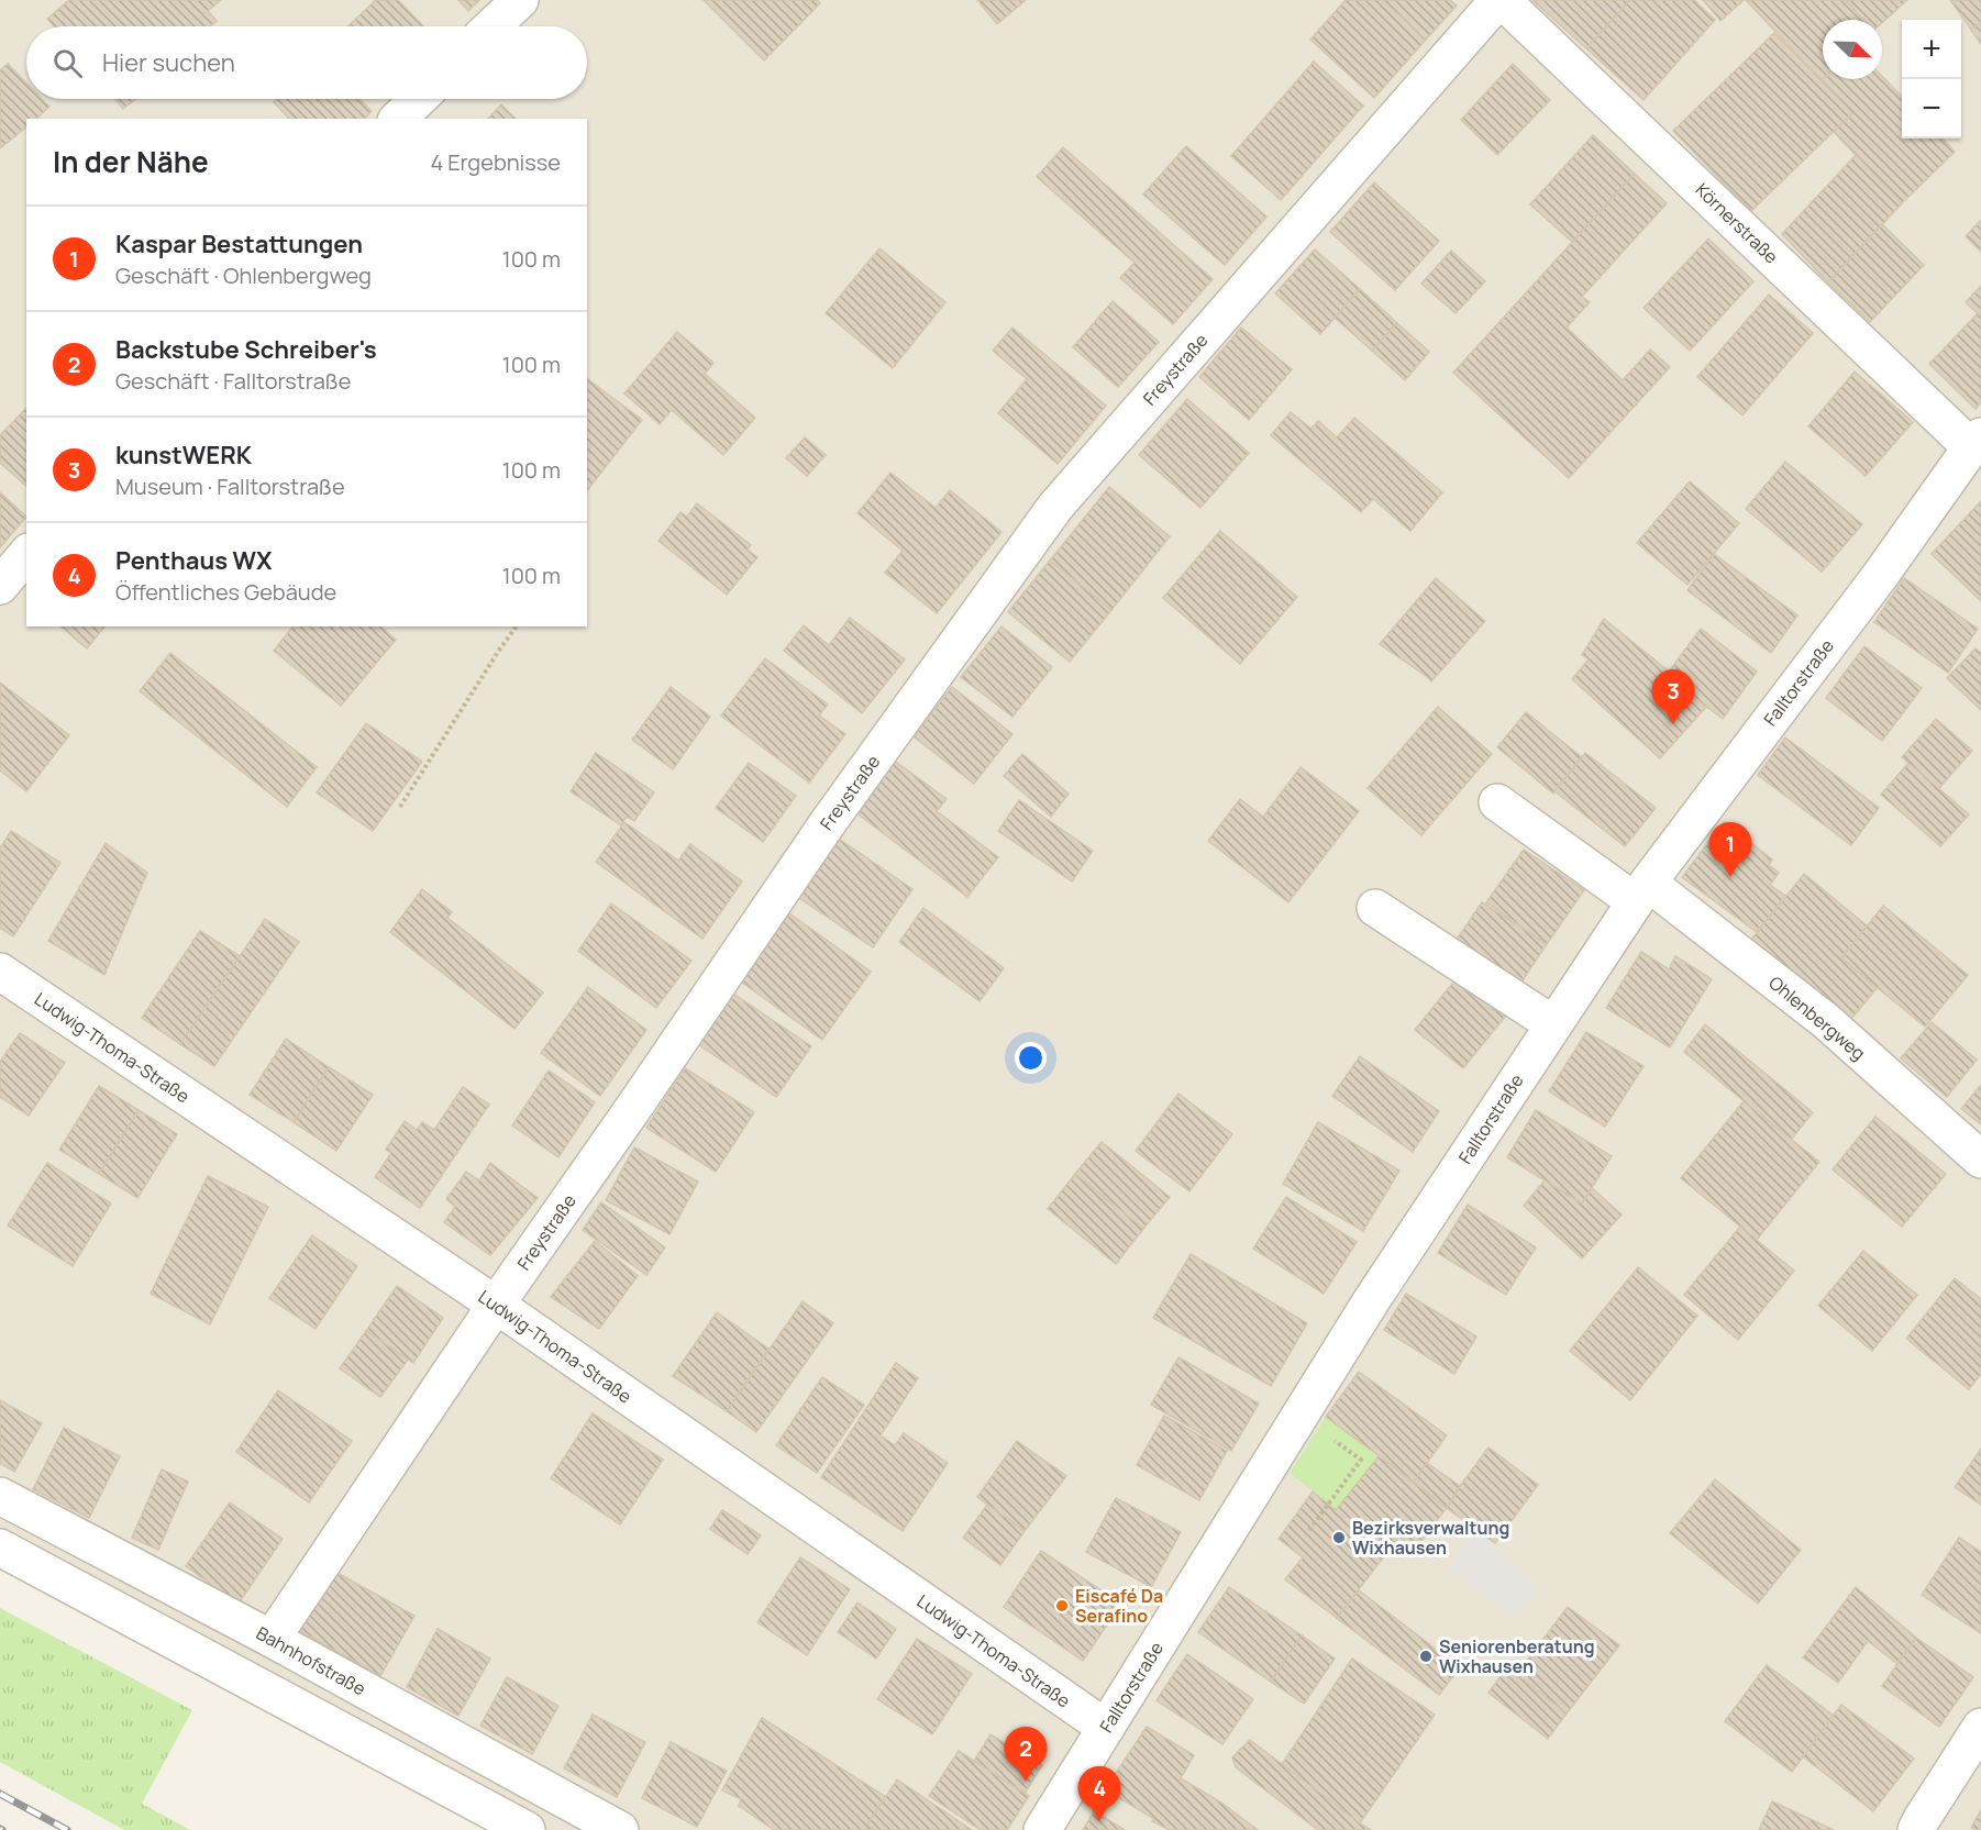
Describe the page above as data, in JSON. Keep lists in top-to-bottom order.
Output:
{
  "streets": {
    "street": [
      "Körnerstraße",
      "Freystraße",
      "Falltorstraße",
      "Ohlenbergweg",
      "Ludwig-Thoma-Straße",
      "Bahnhofstraße"
    ]
  },
  "crossings": [
    ["Körnerstraße", "Freystraße"],
    ["Körnerstraße", "Falltorstraße"],
    ["Freystraße", "Ludwig-Thoma-Straße"],
    ["Freystraße", "Bahnhofstraße"],
    ["Falltorstraße", "Ohlenbergweg"],
    ["Falltorstraße", "Ludwig-Thoma-Straße"]
  ],
  "places": ["Bezirksverwaltung Wixhausen", "Eiscafé Da Serafino", "Seniorenberatung Wixhausen"],
  "north": "bottom right",
  "page": {
    "map_buttons": ["+", "−"],
    "search": "Hier suchen",
    "heading": ["In der Nähe", "4 Ergebnisse"],
    "list": [
      {
        "mark": "1",
        "name": "Kaspar Bestattungen",
        "note": "Geschäft · Ohlenbergweg",
        "value": "100 m"
      },
      {
        "mark": "2",
        "name": "Backstube Schreiber's",
        "note": "Geschäft · Falltorstraße",
        "value": "100 m"
      },
      {
        "mark": "3",
        "name": "kunstWERK",
        "note": "Museum · Falltorstraße",
        "value": "100 m"
      },
      {
        "mark": "4",
        "name": "Penthaus WX",
        "note": "Öffentliches Gebäude",
        "value": "100 m"
      }
    ],
    "pins": [
      "3",
      "1",
      "2",
      "4"
    ]
  }
}
